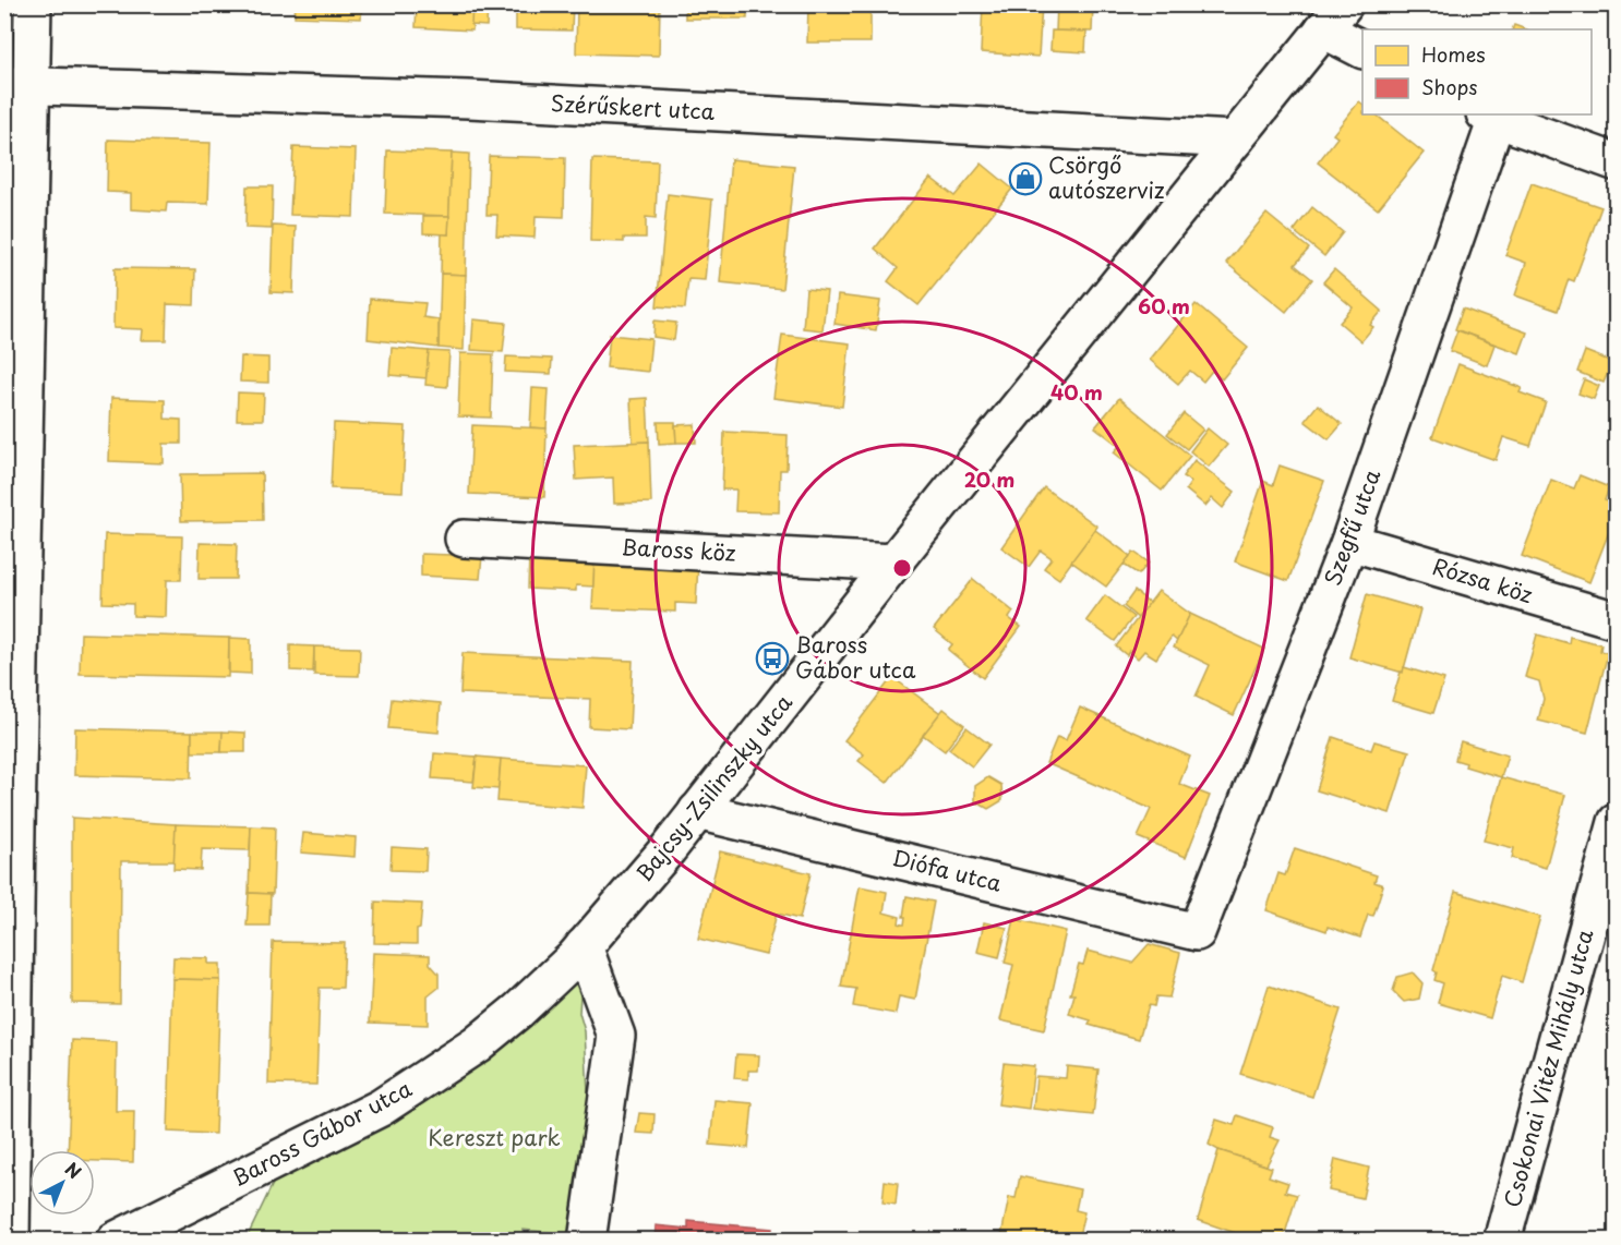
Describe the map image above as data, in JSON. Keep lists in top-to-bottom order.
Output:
{
  "streets": {
    "street": [
      "Szérűskert utca",
      "Szegfű utca",
      "Baross köz",
      "Rózsa köz",
      "Bajcsy-Zsilinszky utca",
      "Diófa utca",
      "Csokonai Vitéz Mihály utca",
      "Baross Gábor utca"
    ]
  },
  "crossings": [
    ["Szérűskert utca", "Bajcsy-Zsilinszky utca"],
    ["Szegfű utca", "Rózsa köz"],
    ["Szegfű utca", "Diófa utca"],
    ["Baross köz", "Bajcsy-Zsilinszky utca"],
    ["Bajcsy-Zsilinszky utca", "Diófa utca"],
    ["Bajcsy-Zsilinszky utca", "Baross Gábor utca"]
  ],
  "parks": ["Kereszt park"],
  "places": {
    "shop": ["Csörgő autószerviz"],
    "bus stop": ["Baross Gábor utca"]
  },
  "legend": ["Homes", "Shops"],
  "north": "top right",
  "rings": ["60 m", "40 m", "20 m"]
}
